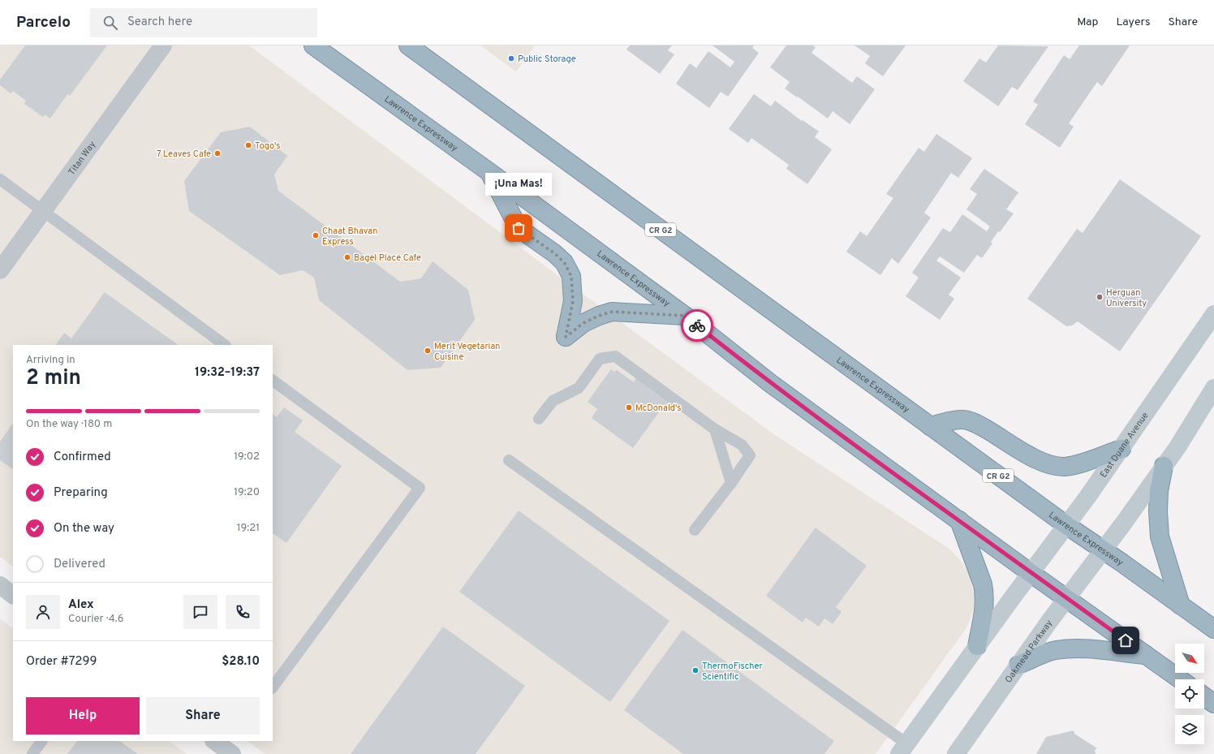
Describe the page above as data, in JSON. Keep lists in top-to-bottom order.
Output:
{
  "streets": {
    "highway": ["Lawrence Expressway", "CR G2"],
    "main road": ["East Duane Avenue", "Oakmead Parkway"],
    "street": ["Titan Way"]
  },
  "crossings": [
    ["Lawrence Expressway", "East Duane Avenue"],
    ["Lawrence Expressway", "Oakmead Parkway"]
  ],
  "places": [
    "Public Storage",
    "Togo's",
    "7 Leaves Cafe",
    "¡Una Mas!",
    "Chaat Bhavan Express",
    "Bagel Place Cafe",
    "Herguan University",
    "Merit Vegetarian Cuisine",
    "McDonald's",
    "ThermoFischer Scientific"
  ],
  "north": "bottom right",
  "page": {
    "header": "Parcelo",
    "search": "Search here",
    "nav": ["Map", "Layers", "Share"],
    "bubble": "¡Una Mas!",
    "heading": ["2 min", "Arriving in", "19:32–19:37"],
    "panel": [
      "Alex",
      "Courier · 4.6",
      "Order #7299",
      "$28.10"
    ],
    "bar": "On the way · 180 m",
    "list": [
      ["Confirmed", "19:02"],
      ["Preparing", "19:20"],
      ["On the way", "19:21"],
      "Delivered"
    ],
    "buttons": ["Help", "Share"]
  }
}
